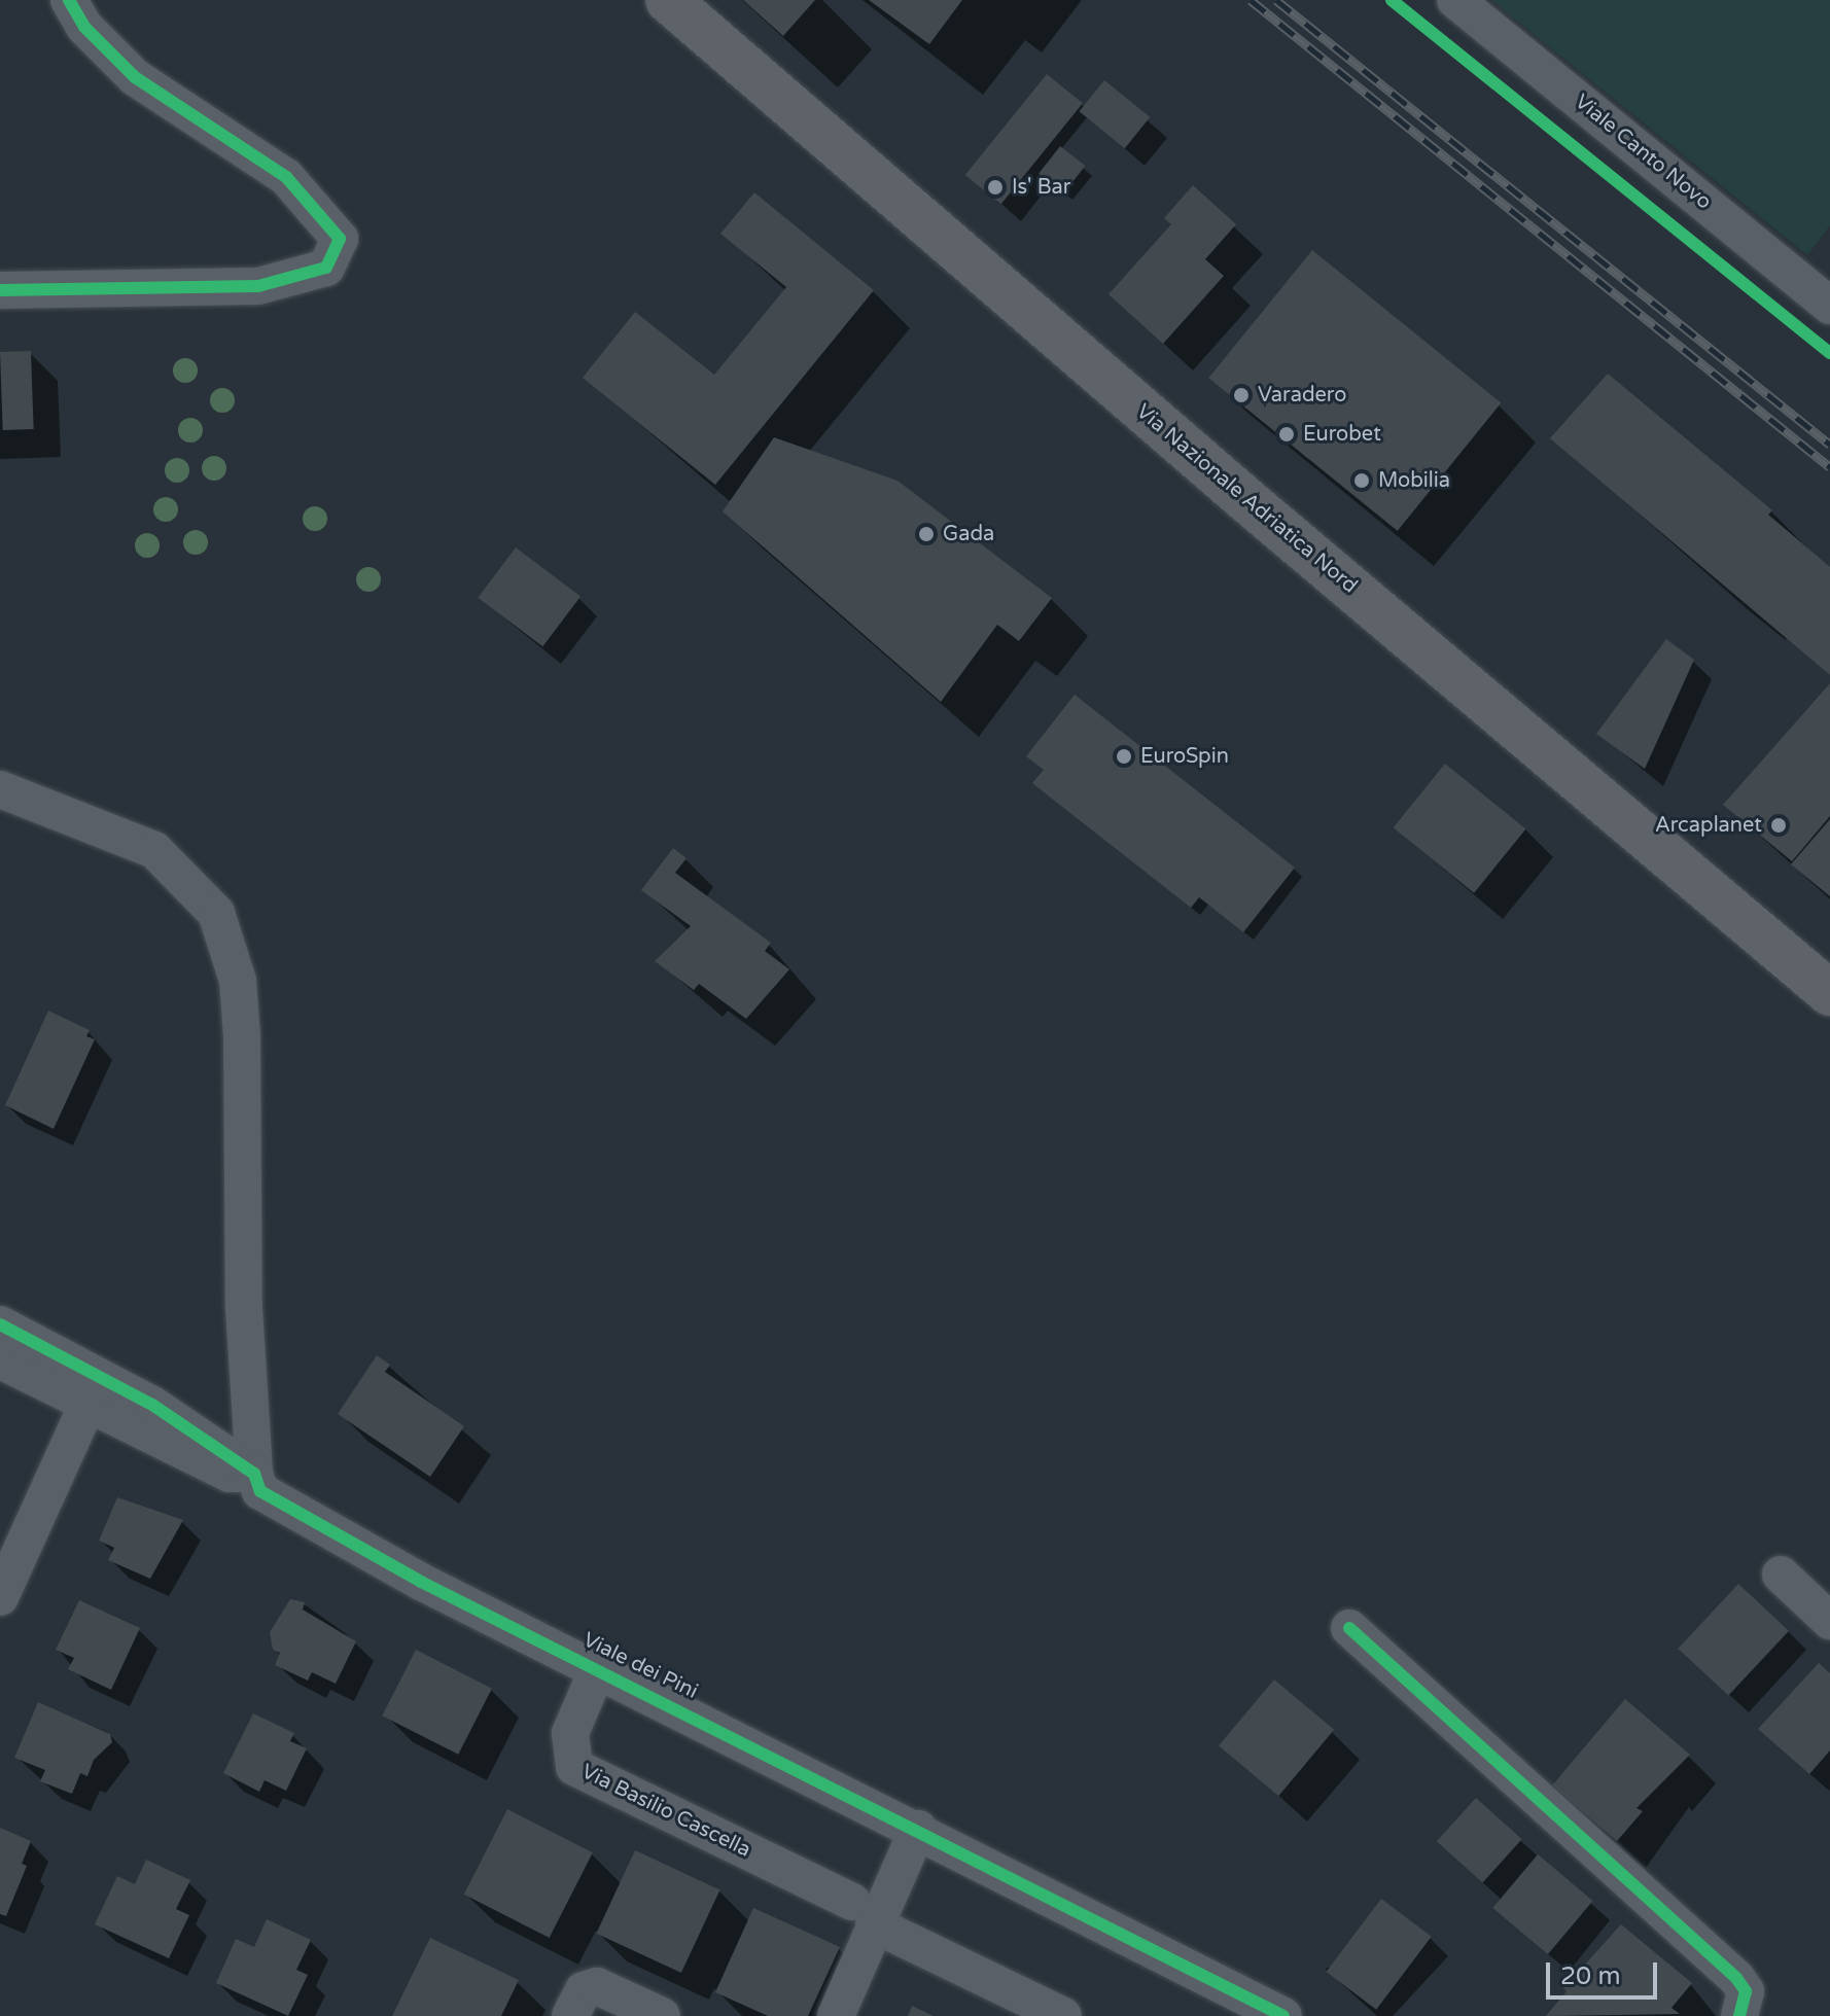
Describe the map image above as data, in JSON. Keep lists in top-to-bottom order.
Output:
{
  "streets": {
    "main road": ["Via Nazionale Adriatica Nord"],
    "street": ["Viale Canto Novo", "Viale dei Pini", "Via Basilio Cascella"]
  },
  "crossings": [
    ["Viale dei Pini", "Via Basilio Cascella"]
  ],
  "places": [
    "Is' Bar",
    "Varadero",
    "Eurobet",
    "Mobilia",
    "Gada",
    "EuroSpin",
    "Arcaplanet"
  ],
  "scale_bar": "20 m"
}
